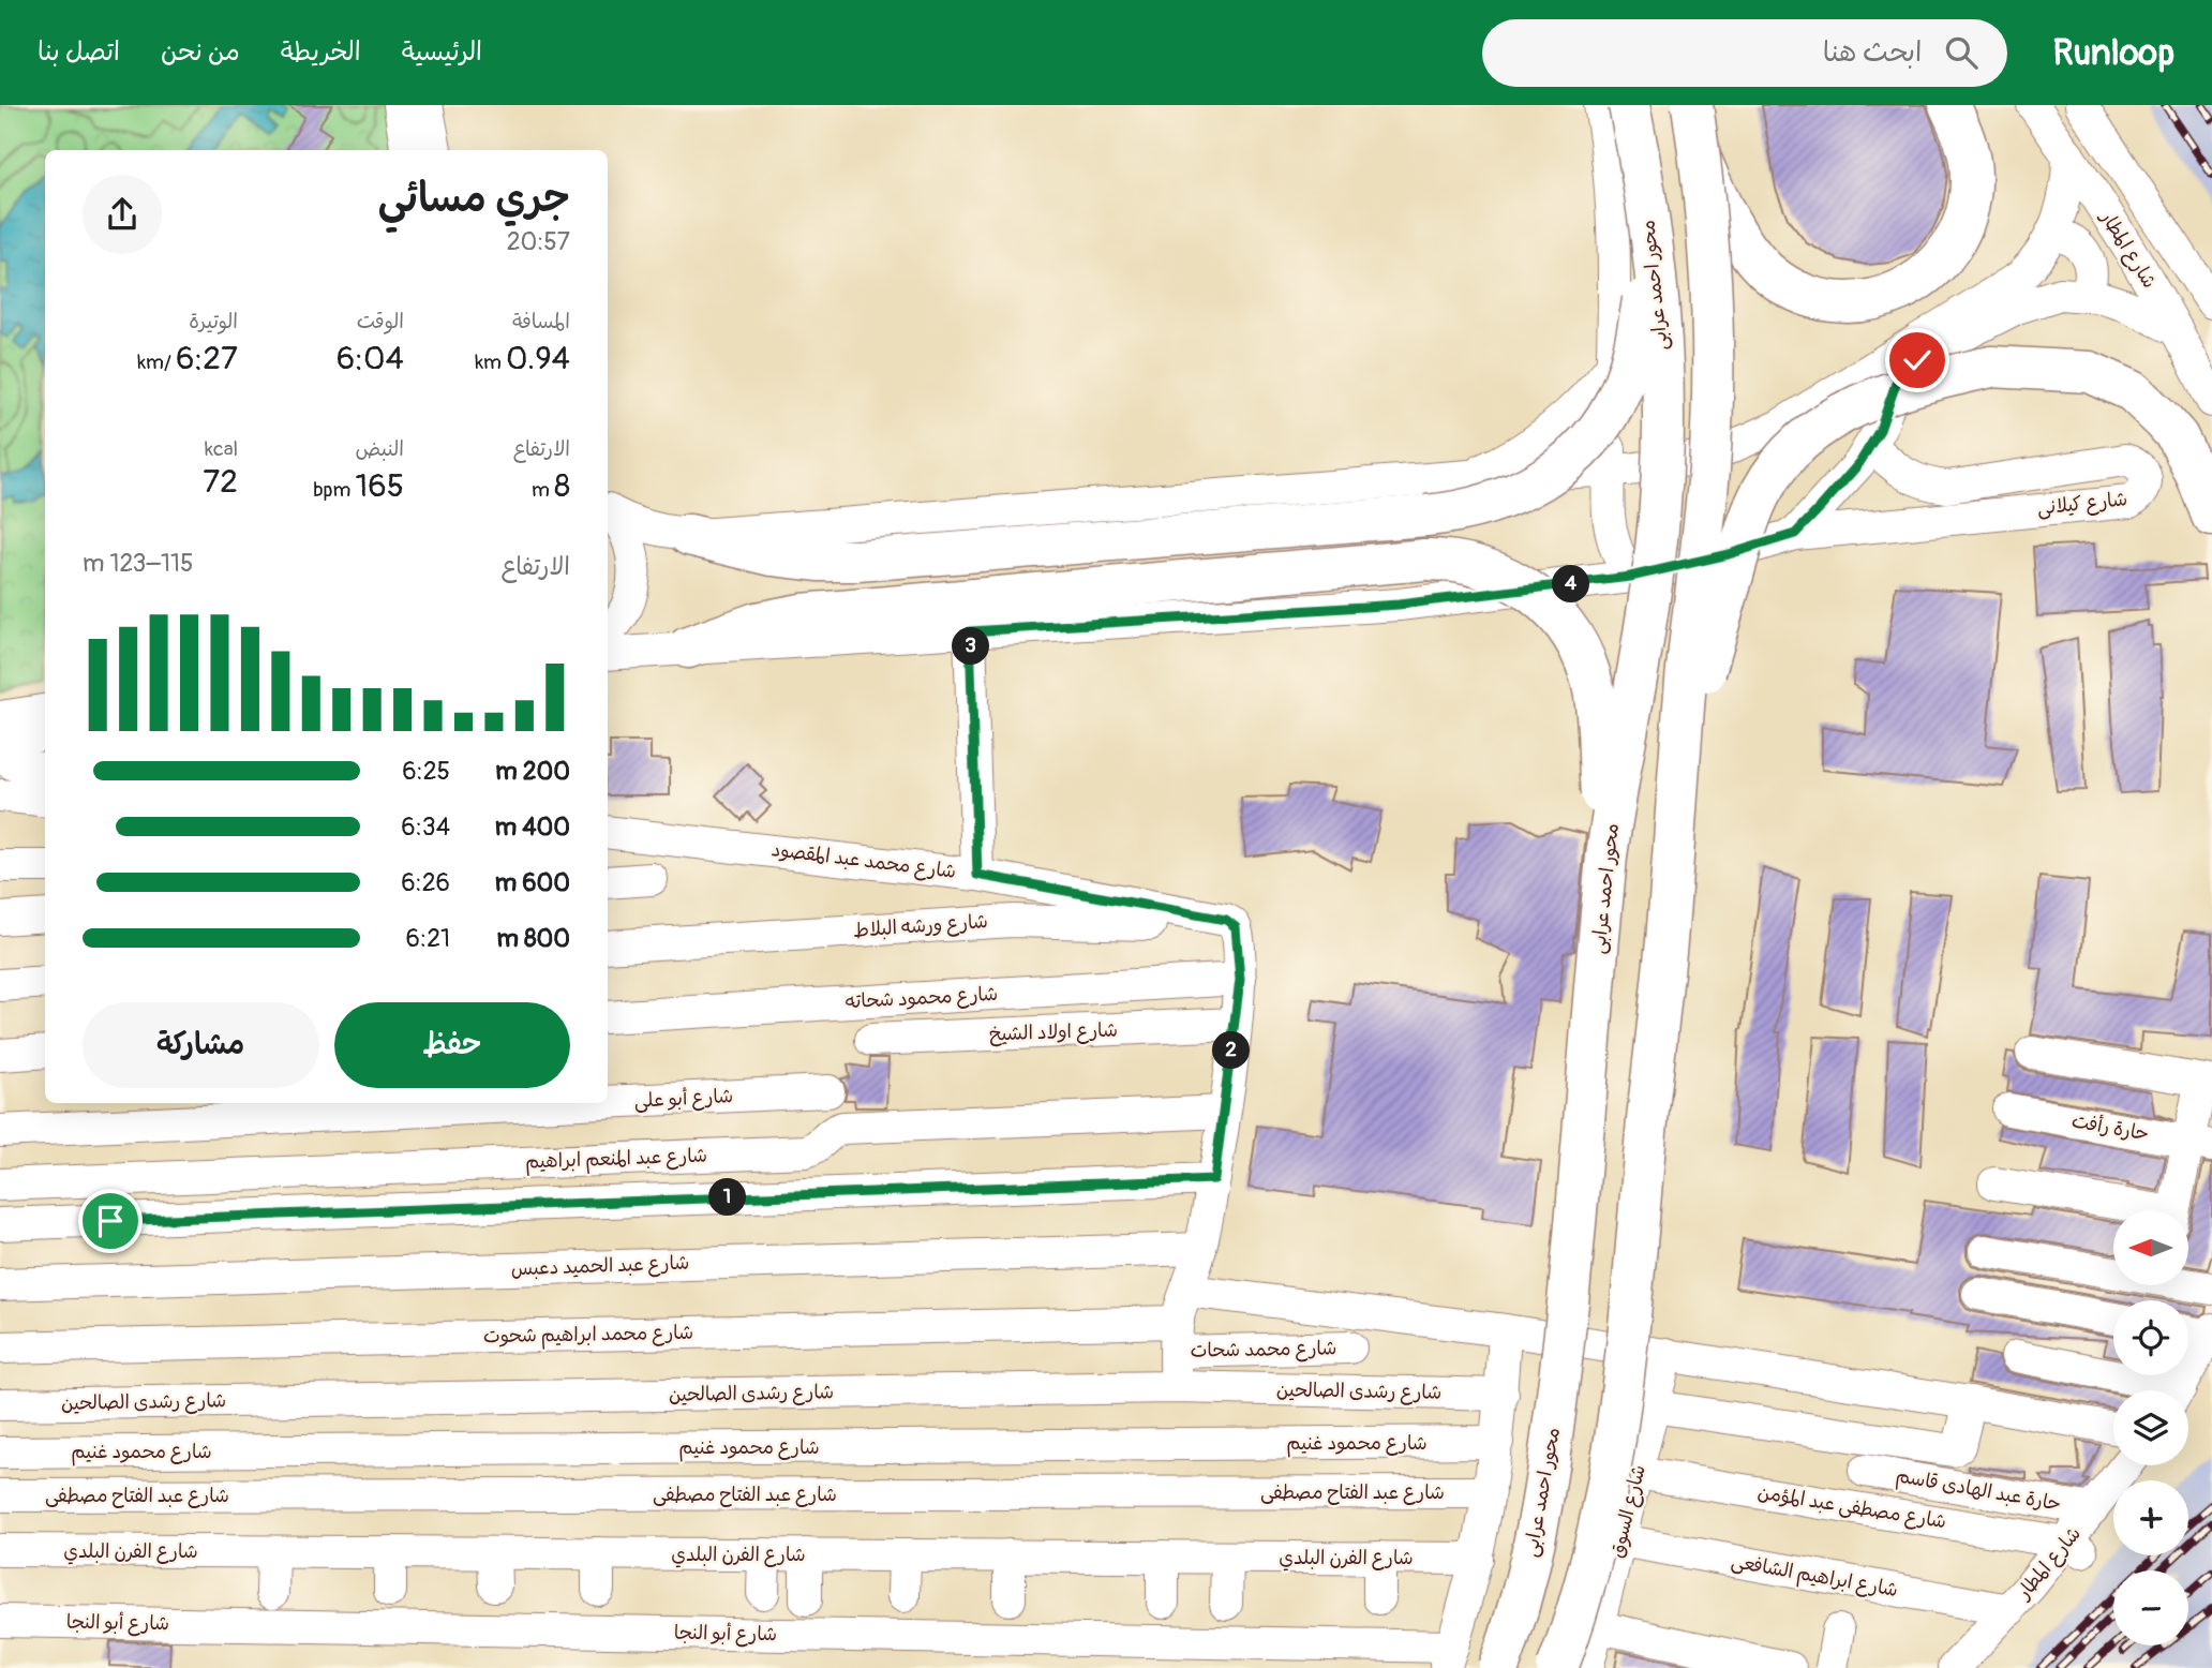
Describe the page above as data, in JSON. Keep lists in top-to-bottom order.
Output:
{
  "streets": {
    "highway": ["محور احمد عرابى"],
    "street": [
      "شارع المطار",
      "شارع كيلانى",
      "شارع محمد عبد المقصود",
      "شارع ورشه البلاط",
      "شارع محمود شحاته",
      "شارع اولاد الشيخ",
      "شارع أبو على",
      "حارة رأفت",
      "شارع عبد المنعم ابراهيم",
      "شارع عبد الحميد دعبس",
      "شارع محمد ابراهيم شحوت",
      "شارع محمد شحات",
      "شارع رشدى الصالحين",
      "شارع محمود غنيم",
      "حارة عبد الهادى قاسم",
      "شارع عبد الفتاح مصطفى",
      "شارع مصطفى عبد المؤمن",
      "شارع السوق",
      "شارع الفرن البلدي",
      "شارع ابراهيم الشافعى",
      "شارع أبو النجا"
    ]
  },
  "crossings": [
    ["شارع المطار", "حارة عبد الهادى قاسم"],
    ["شارع المطار", "شارع مصطفى عبد المؤمن"],
    ["شارع المطار", "شارع ابراهيم الشافعى"],
    ["شارع محمد عبد المقصود", "شارع ورشه البلاط"],
    ["شارع محمد ابراهيم شحوت", "شارع محمد شحات"],
    ["شارع مصطفى عبد المؤمن", "شارع السوق"],
    ["شارع السوق", "شارع ابراهيم الشافعى"]
  ],
  "north": "left",
  "page": {
    "header": "Runloop",
    "search": "ابحث هنا",
    "nav": [
      "الرئيسية",
      "الخريطة",
      "من نحن",
      "اتصل بنا"
    ],
    "heading": ["جري مسائي", "20:57"],
    "stats": [
      ["المسافة", "0.94 km"],
      ["الوقت", "6:04"],
      ["الوتيرة", "6:27 /km"],
      ["الارتفاع", "8 m"],
      ["النبض", "165 bpm"],
      ["kcal", "72"]
    ],
    "chart": ["الارتفاع", "115–123 m"],
    "pins": [
      "4",
      "3",
      "2",
      "1"
    ],
    "list": [
      {
        "name": "200 m",
        "note": "6:25"
      },
      {
        "name": "400 m",
        "note": "6:34"
      },
      {
        "name": "600 m",
        "note": "6:26"
      },
      {
        "name": "800 m",
        "note": "6:21"
      }
    ],
    "buttons": ["حفظ", "مشاركة"],
    "map_buttons": ["+", "−"]
  }
}
